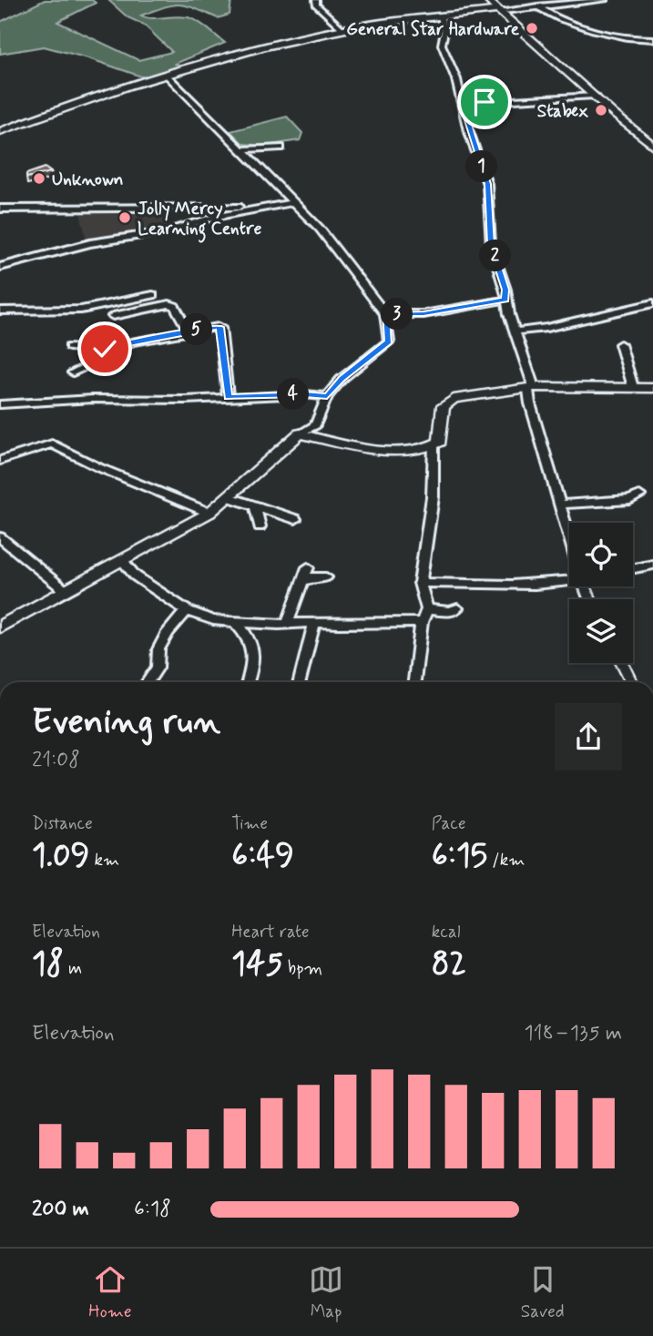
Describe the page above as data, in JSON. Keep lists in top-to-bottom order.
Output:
{
  "places": [
    "General Star Hardware",
    "Stabex",
    "Unknown",
    "Jolly Mercy Learning Centre"
  ],
  "page": {
    "pins": [
      "1",
      "2",
      "3",
      "5",
      "4"
    ],
    "heading": ["Evening run", "21:08"],
    "stats": [
      ["Distance", "1.09 km"],
      ["Time", "6:49"],
      ["Pace", "6:15 /km"],
      ["Elevation", "18 m"],
      ["Heart rate", "145 bpm"],
      ["kcal", "82"]
    ],
    "chart": ["Elevation", "118–135 m"],
    "list": [
      {
        "name": "200 m",
        "note": "6:18"
      }
    ],
    "tabs": ["Home", "Map", "Saved"]
  }
}
